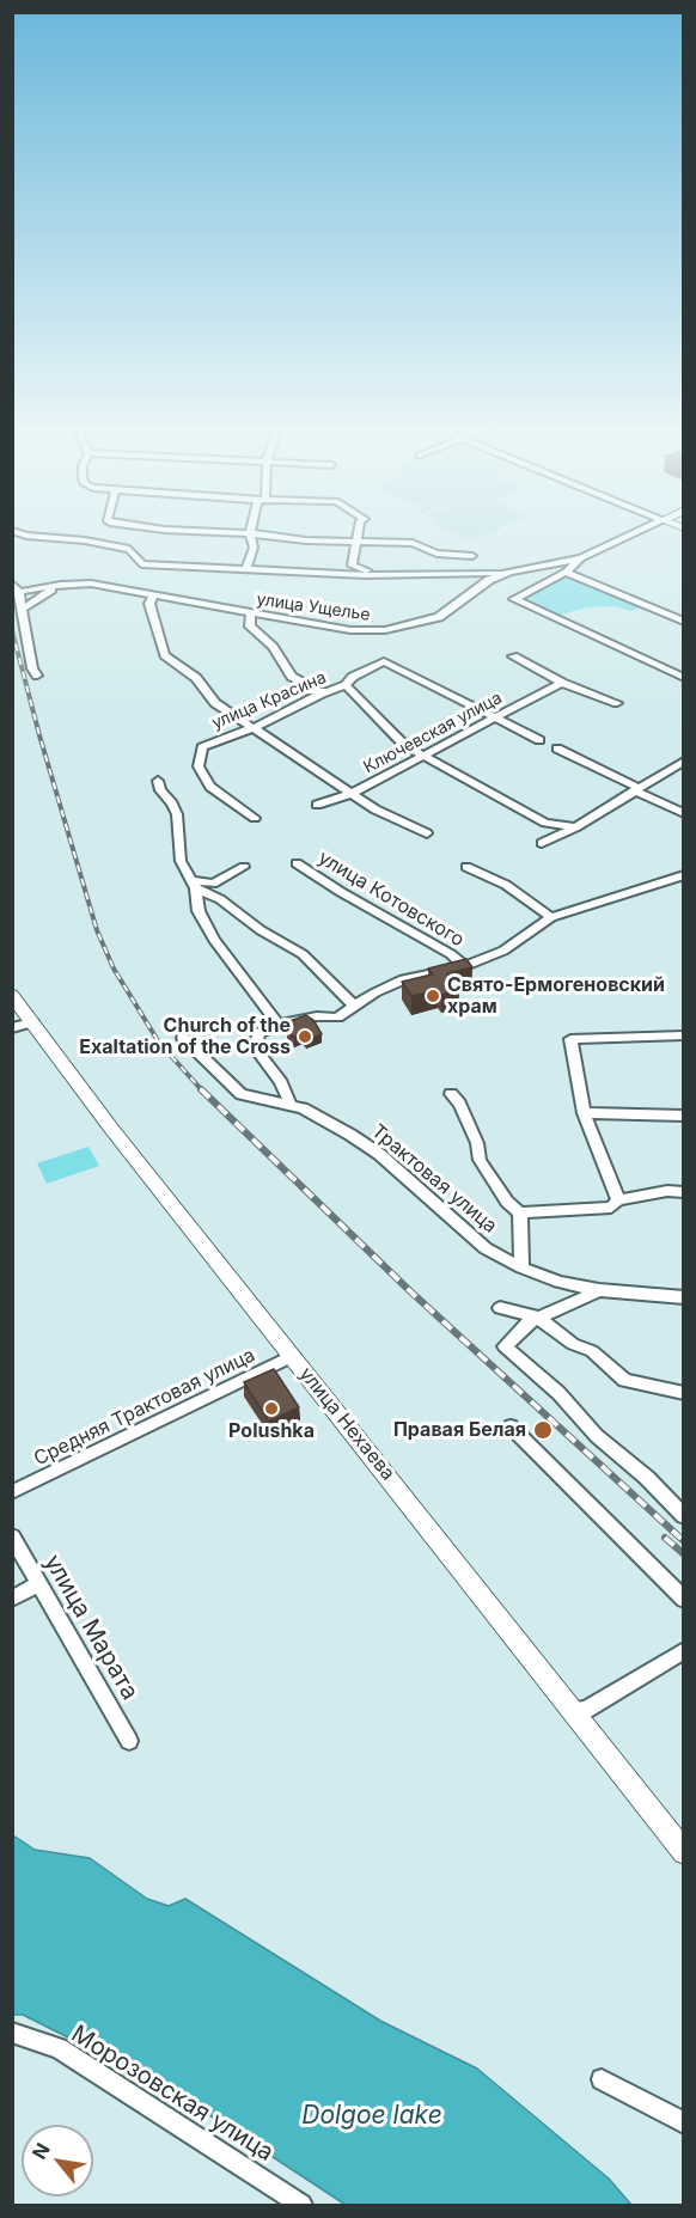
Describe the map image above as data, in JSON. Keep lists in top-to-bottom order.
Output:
{
  "streets": {
    "street": [
      "улица Ущелье",
      "улица Красина",
      "Ключевская улица",
      "улица Котовского",
      "Трактовая улица",
      "Средняя Трактовая улица",
      "улица Нехаева",
      "улица Марата",
      "Морозовская улица"
    ]
  },
  "crossings": [
    ["улица Красина", "Ключевская улица"],
    ["Средняя Трактовая улица", "улица Нехаева"]
  ],
  "water": ["Dolgoe lake"],
  "places": [
    "Свято-Ермогеновский храм",
    "Church of the Exaltation of the Cross",
    "Polushka",
    "Правая Белая"
  ],
  "north": "top left"
}
